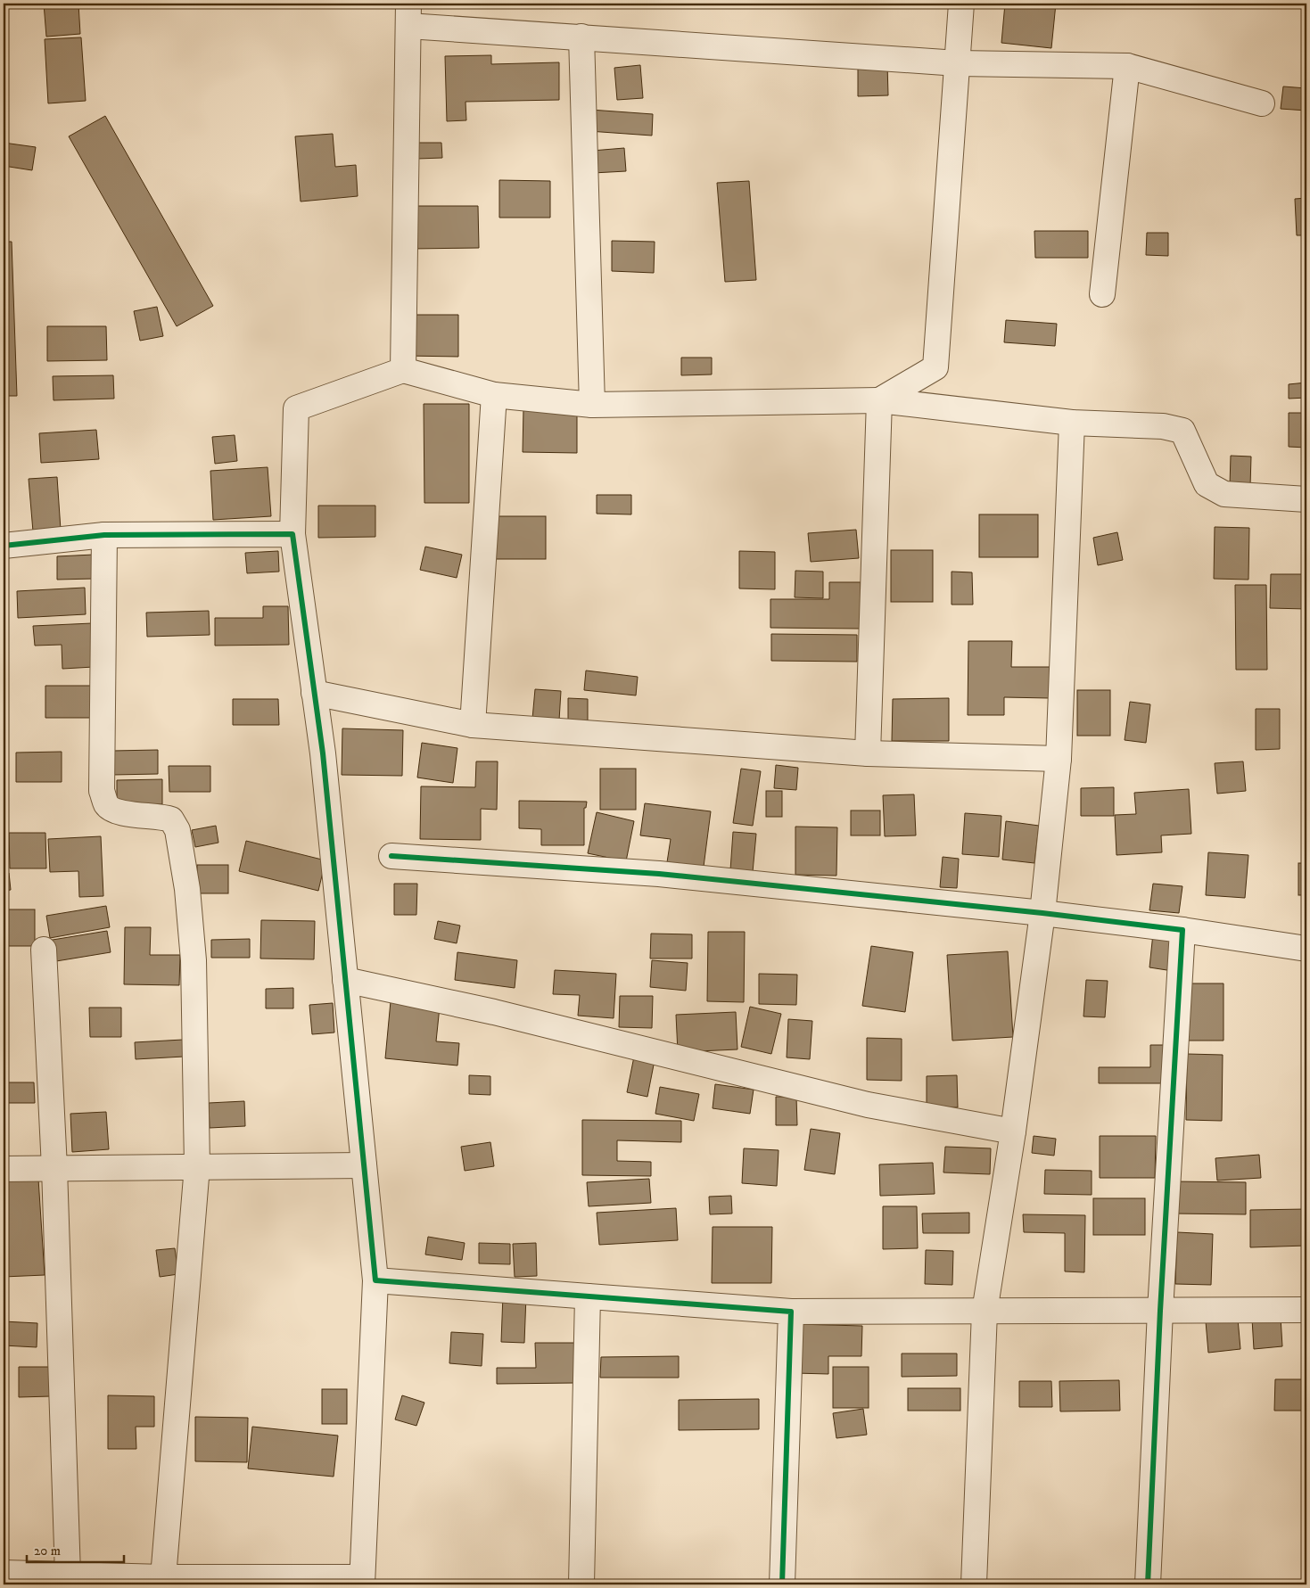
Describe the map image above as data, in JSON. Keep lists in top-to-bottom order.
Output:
{
  "scale_bar": "20 m"
}
